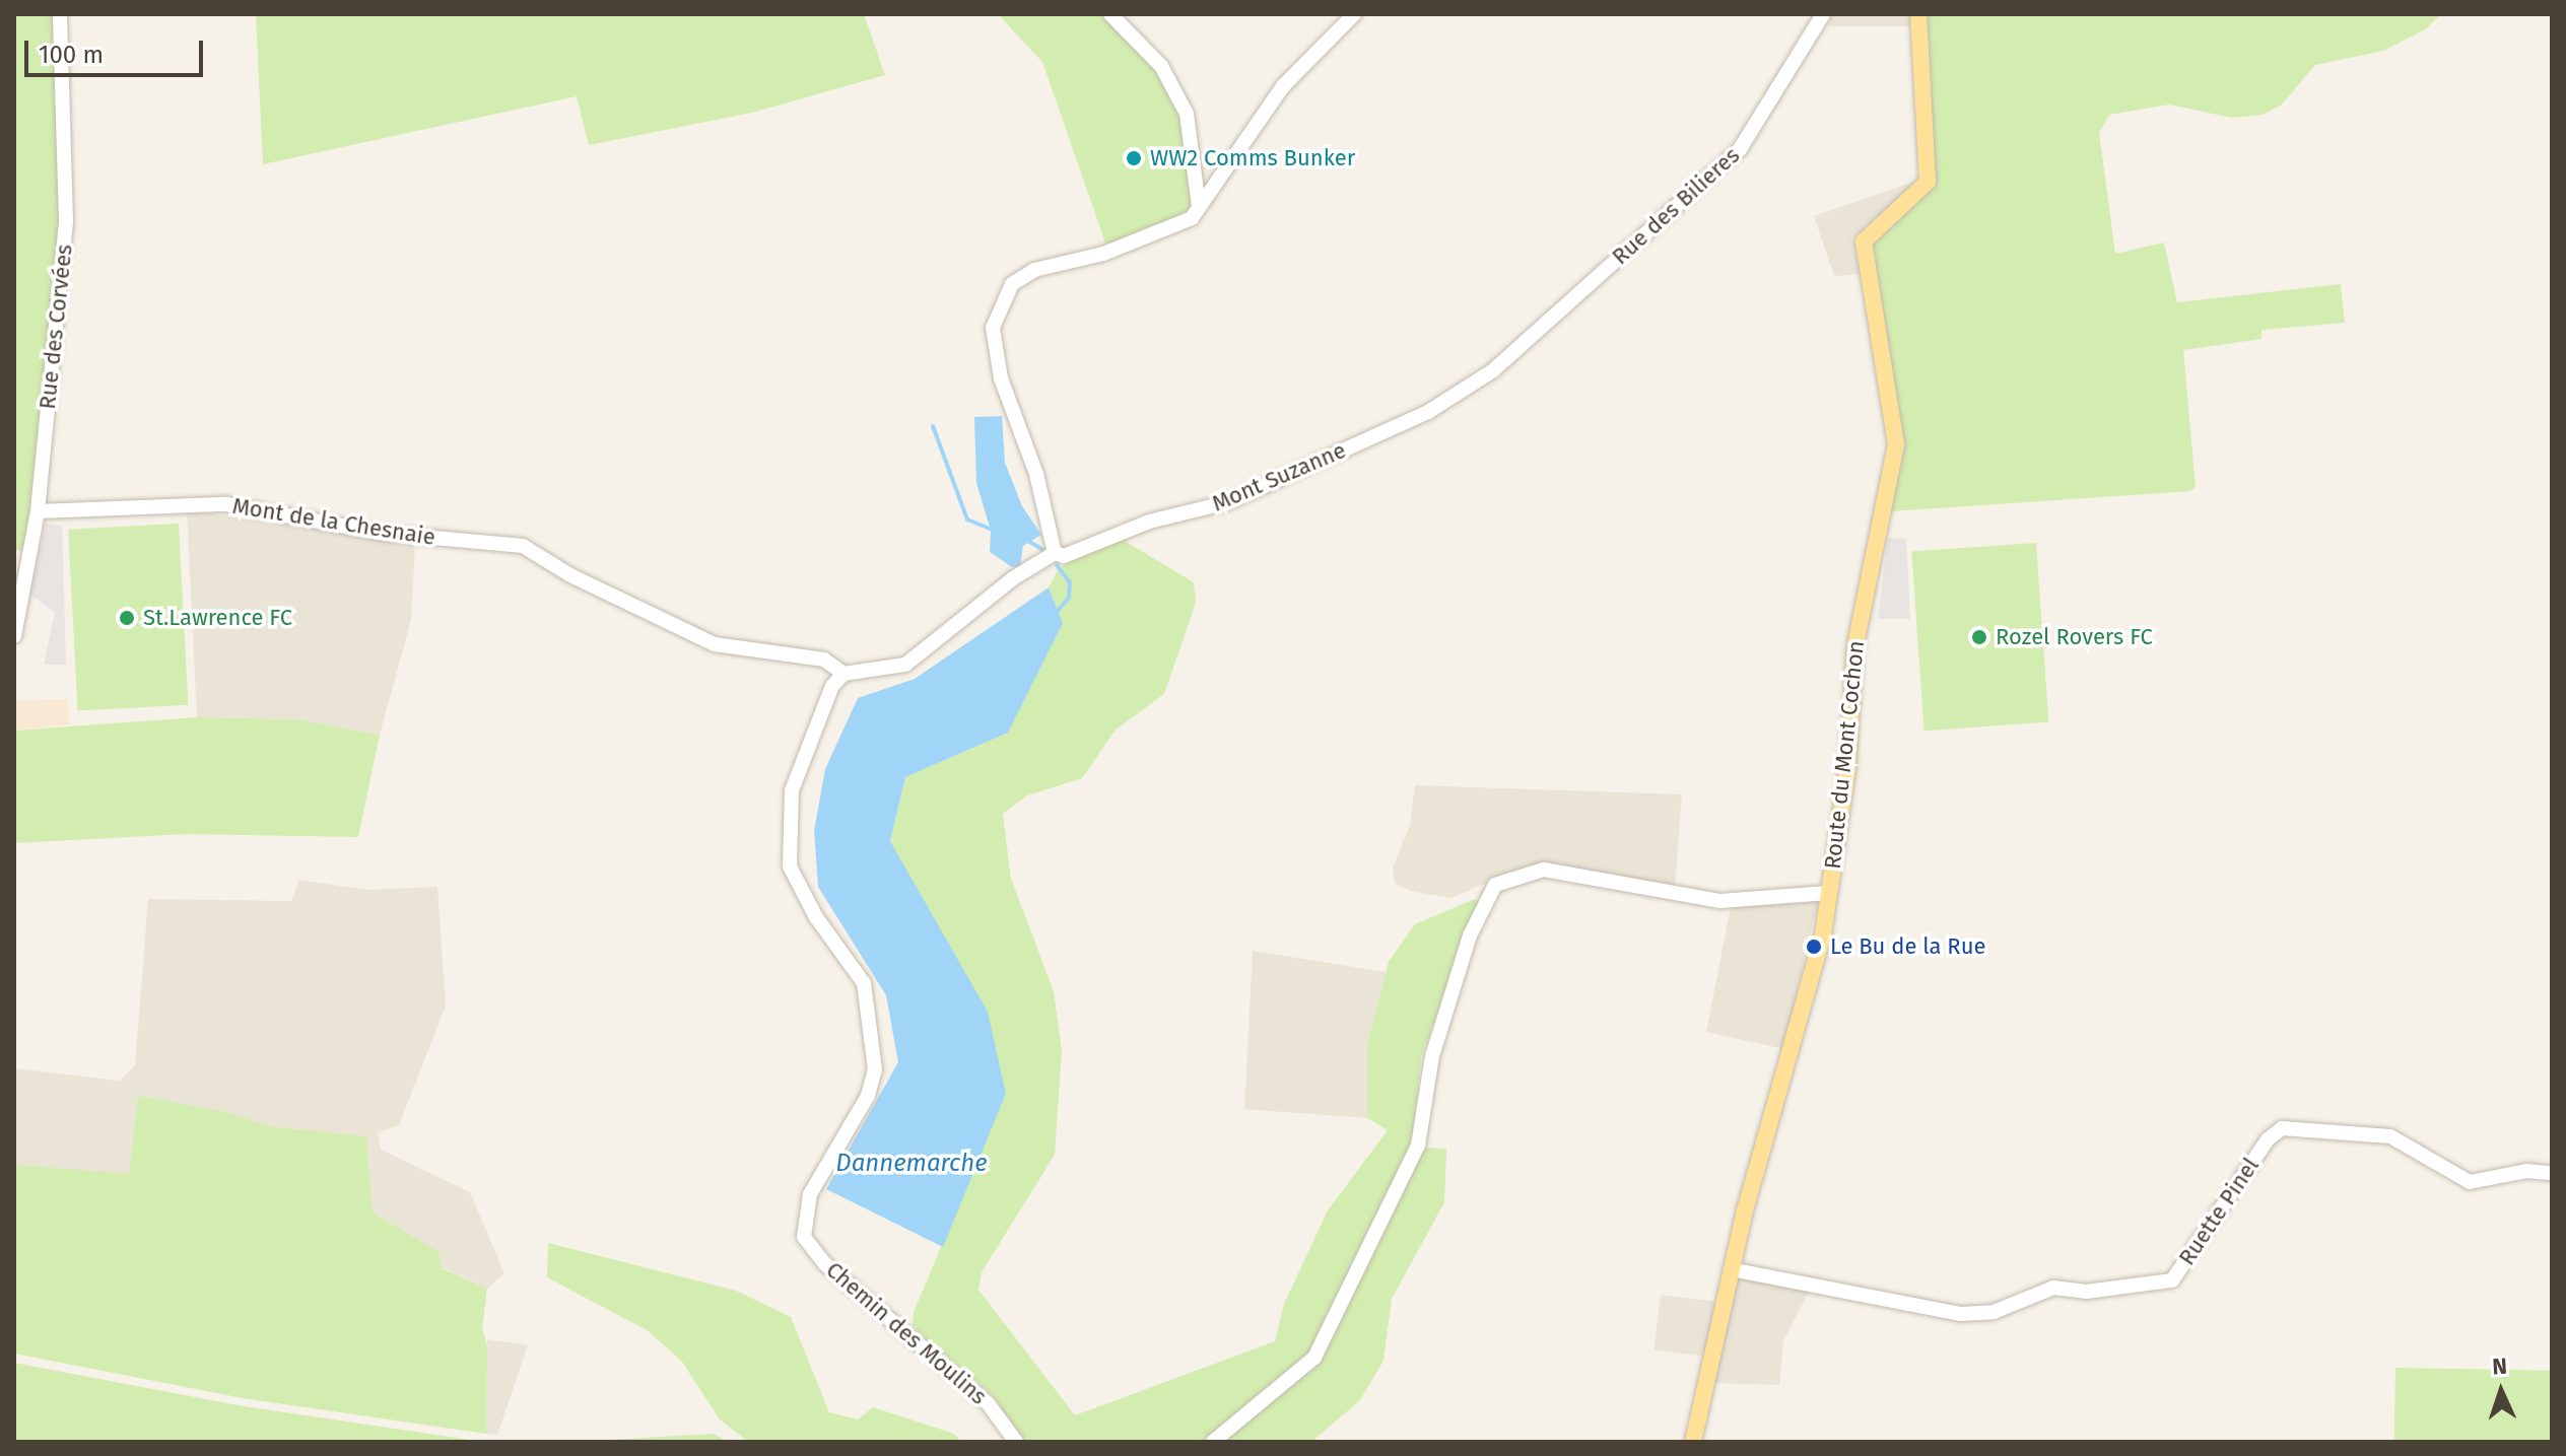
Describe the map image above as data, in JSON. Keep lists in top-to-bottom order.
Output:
{
  "streets": {
    "main road": ["Route du Mont Cochon"],
    "street": [
      "Rue des Bilieres",
      "Rue des Corvées",
      "Mont Suzanne",
      "Mont de la Chesnaie",
      "Ruette Pinel",
      "Chemin des Moulins"
    ]
  },
  "crossings": [
    ["Rue des Bilieres", "Mont Suzanne"],
    ["Rue des Corvées", "Mont de la Chesnaie"],
    ["Mont de la Chesnaie", "Chemin des Moulins"],
    ["Route du Mont Cochon", "Ruette Pinel"]
  ],
  "water": ["Dannemarche"],
  "places": [
    "WW2 Comms Bunker",
    "St.Lawrence FC",
    "Rozel Rovers FC",
    "Le Bu de la Rue"
  ],
  "scale_bar": "100 m",
  "north": "top"
}
